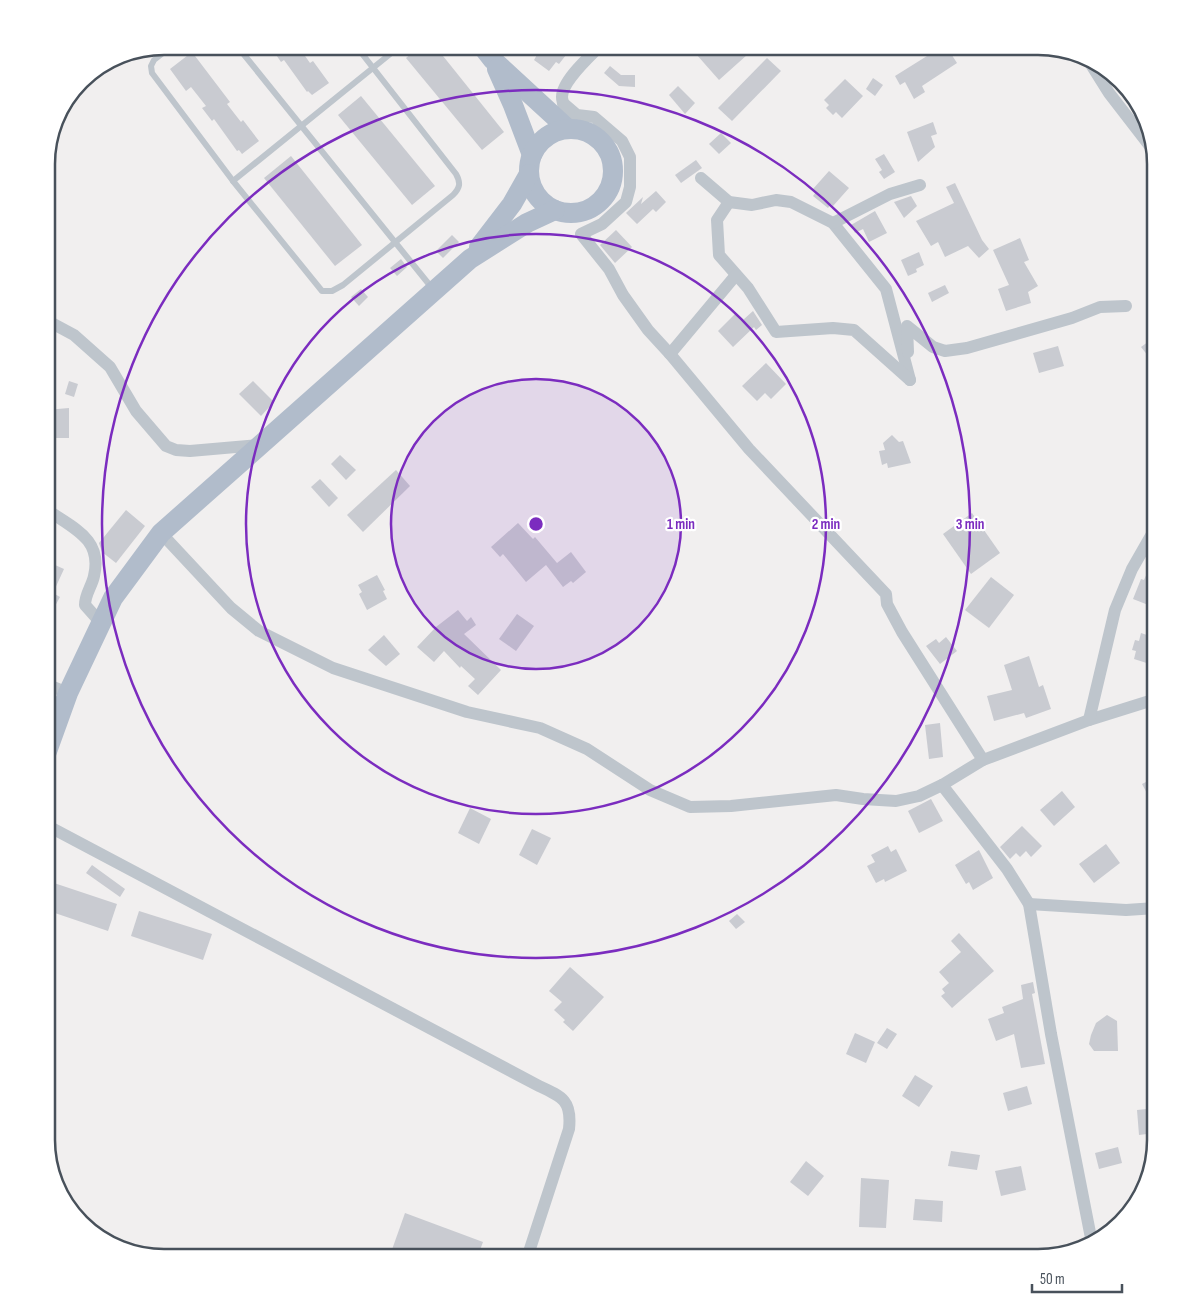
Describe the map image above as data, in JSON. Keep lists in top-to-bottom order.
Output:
{
  "scale_bar": "50 m",
  "rings": ["1 min", "2 min", "3 min"]
}
